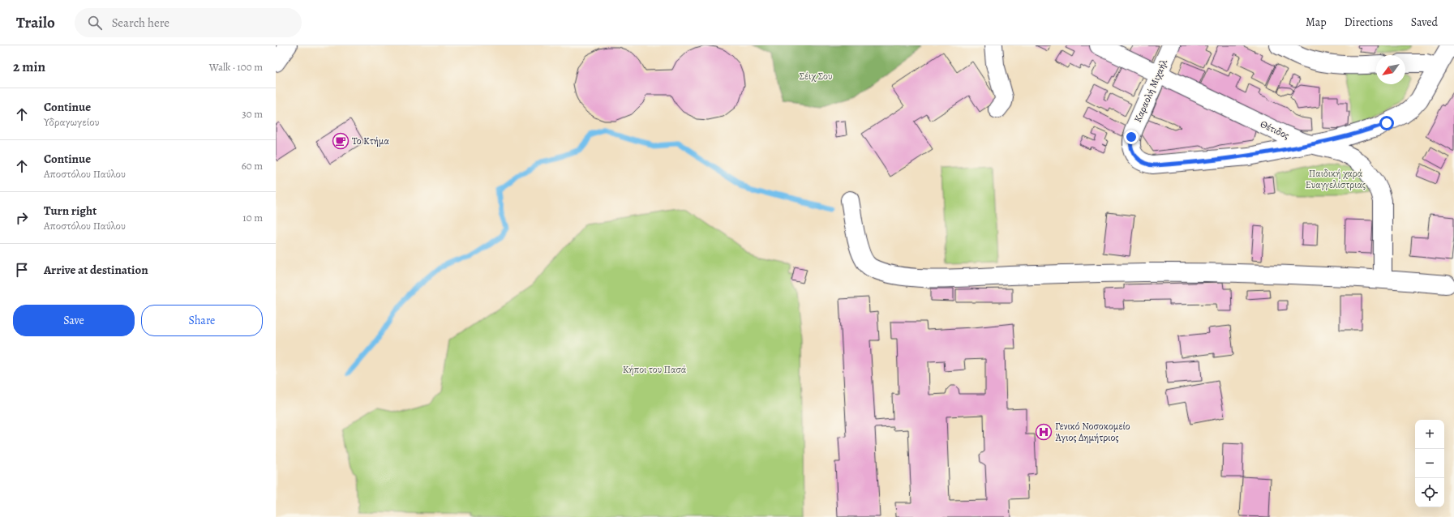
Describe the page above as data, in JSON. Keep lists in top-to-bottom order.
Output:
{
  "streets": {
    "street": ["Καραολή Μιχαήλ", "Θέτιδος"]
  },
  "crossings": [
    ["Καραολή Μιχαήλ", "Θέτιδος"]
  ],
  "parks": ["Σέιχ Σου", "Παιδική χαρά Ευαγγελίστριας", "Κήποι του Πασά"],
  "places": {
    "cafe": ["Το Κτήμα"],
    "hospital": ["Γενικό Νοσοκομείο Άγιος Δημήτριος"]
  },
  "north": "bottom left",
  "page": {
    "header": "Trailo",
    "search": "Search here",
    "nav": ["Map", "Directions", "Saved"],
    "heading": ["2 min", "Walk · 100 m"],
    "list": [
      ["Continue", "Υδραγωγείου", "30 m"],
      ["Continue", "Αποστόλου Παύλου", "60 m"],
      ["Turn right", "Αποστόλου Παύλου", "10 m"],
      "Arrive at destination"
    ],
    "buttons": ["Save", "Share"],
    "map_buttons": ["+", "−"]
  }
}
